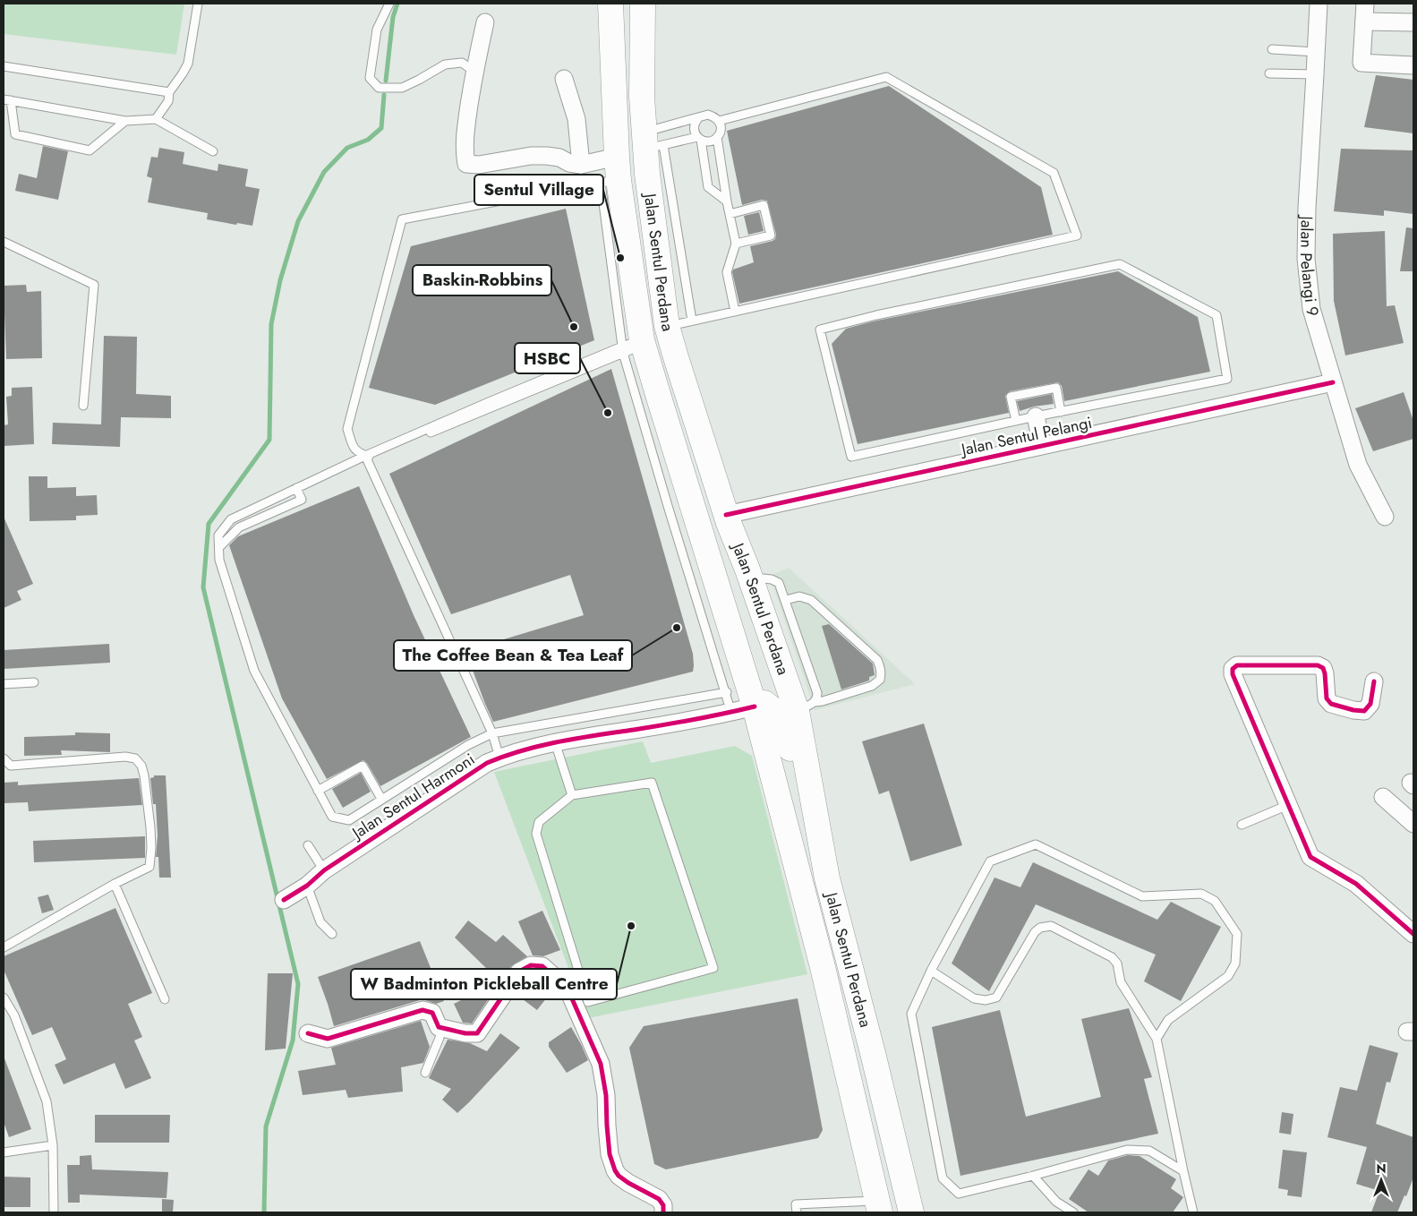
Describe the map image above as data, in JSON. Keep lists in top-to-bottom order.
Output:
{
  "streets": {
    "main road": ["Jalan Sentul Perdana"],
    "street": ["Jalan Pelangi 9", "Jalan Sentul Pelangi", "Jalan Sentul Harmoni"]
  },
  "crossings": [
    ["Jalan Sentul Perdana", "Jalan Sentul Pelangi"],
    ["Jalan Sentul Perdana", "Jalan Sentul Harmoni"],
    ["Jalan Pelangi 9", "Jalan Sentul Pelangi"]
  ],
  "places": [
    "Sentul Village",
    "Baskin-Robbins",
    "HSBC",
    "The Coffee Bean & Tea Leaf",
    "W Badminton Pickleball Centre"
  ],
  "north": "top"
}
